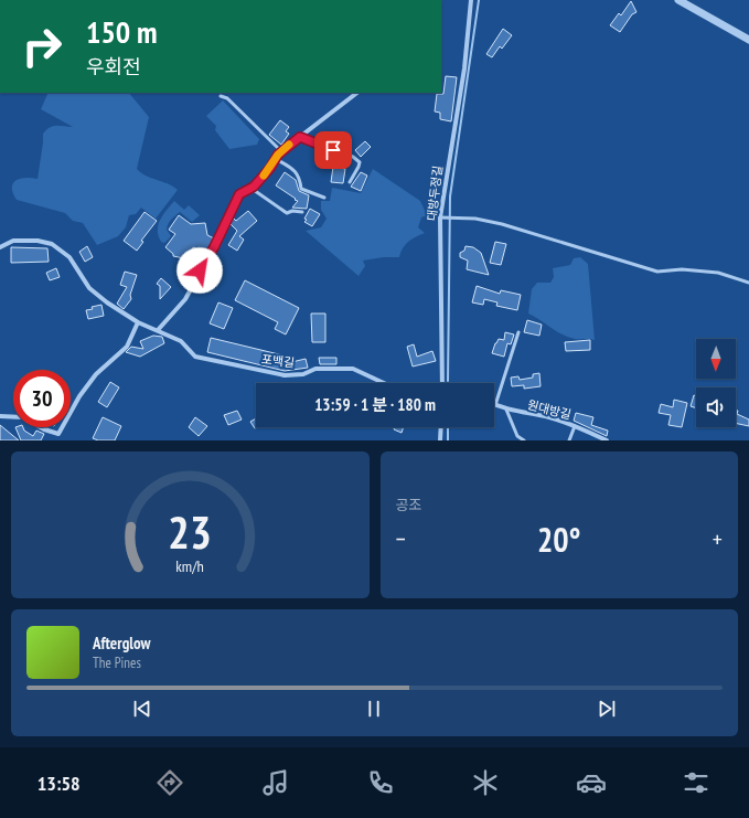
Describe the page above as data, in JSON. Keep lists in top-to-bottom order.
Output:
{
  "streets": {
    "street": ["대방두정길", "포백길", "원대방길"]
  },
  "north": "bottom",
  "page": {
    "turn": ["150 m", "우회전"],
    "limit": "30",
    "trip": "13:59 · 1 분 · 180 m",
    "tile": "공조",
    "heat": ["−", "20°", "+"],
    "song": ["Afterglow", "The Pines"],
    "tabs": "13:58",
    "gauge": ["23", "km/h"]
  }
}
